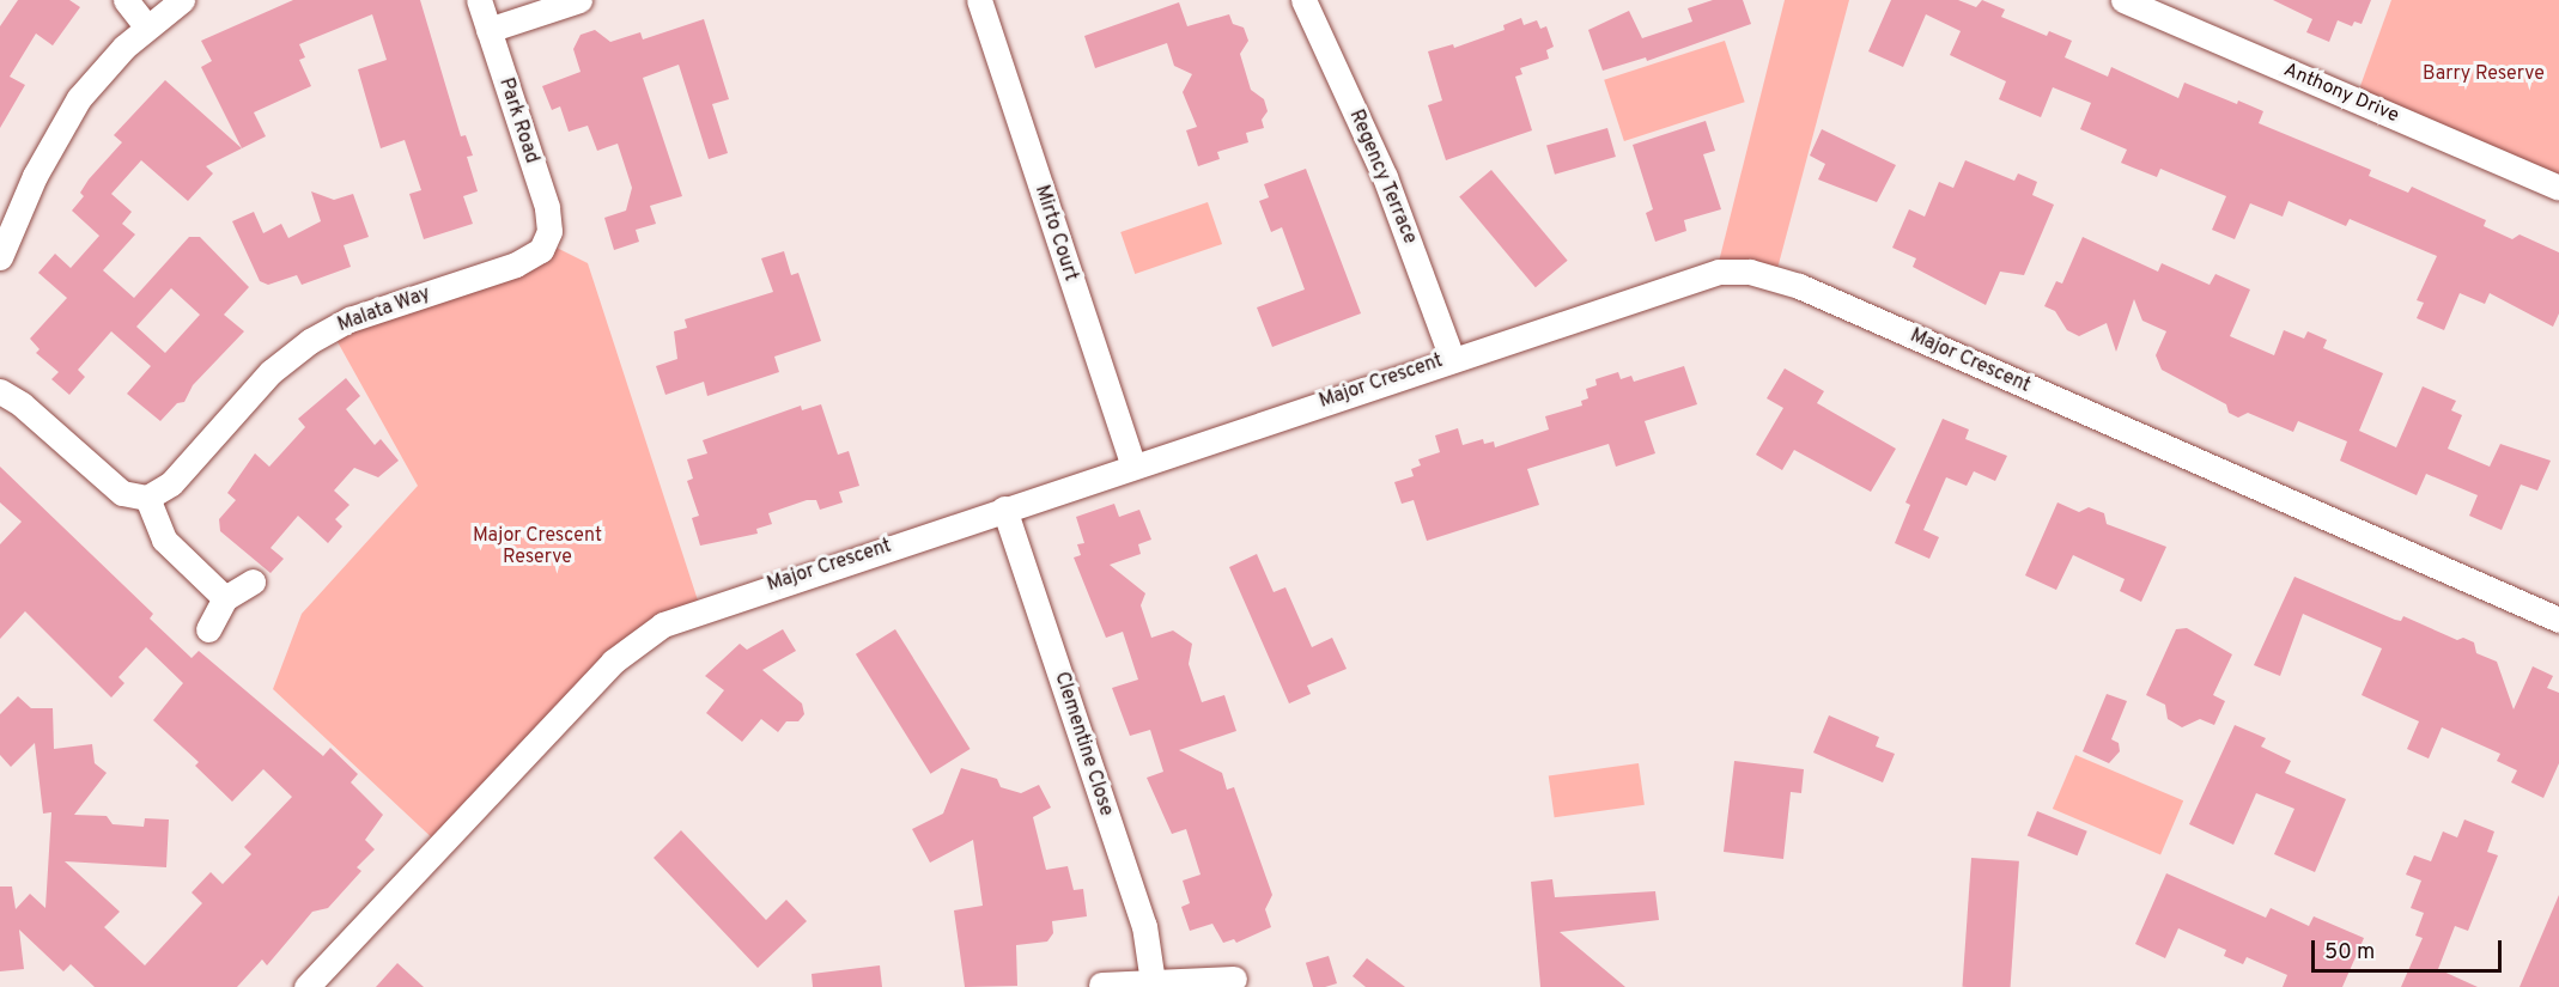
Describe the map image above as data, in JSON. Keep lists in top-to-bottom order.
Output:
{
  "streets": {
    "street": [
      "Anthony Drive",
      "Park Road",
      "Regency Terrace",
      "Mirto Court",
      "Malata Way",
      "Major Crescent",
      "Clementine Close"
    ]
  },
  "crossings": [
    ["Park Road", "Malata Way"],
    ["Regency Terrace", "Major Crescent"],
    ["Mirto Court", "Major Crescent"],
    ["Major Crescent", "Clementine Close"]
  ],
  "parks": ["Barry Reserve", "Major Crescent Reserve"],
  "scale_bar": "50 m"
}
